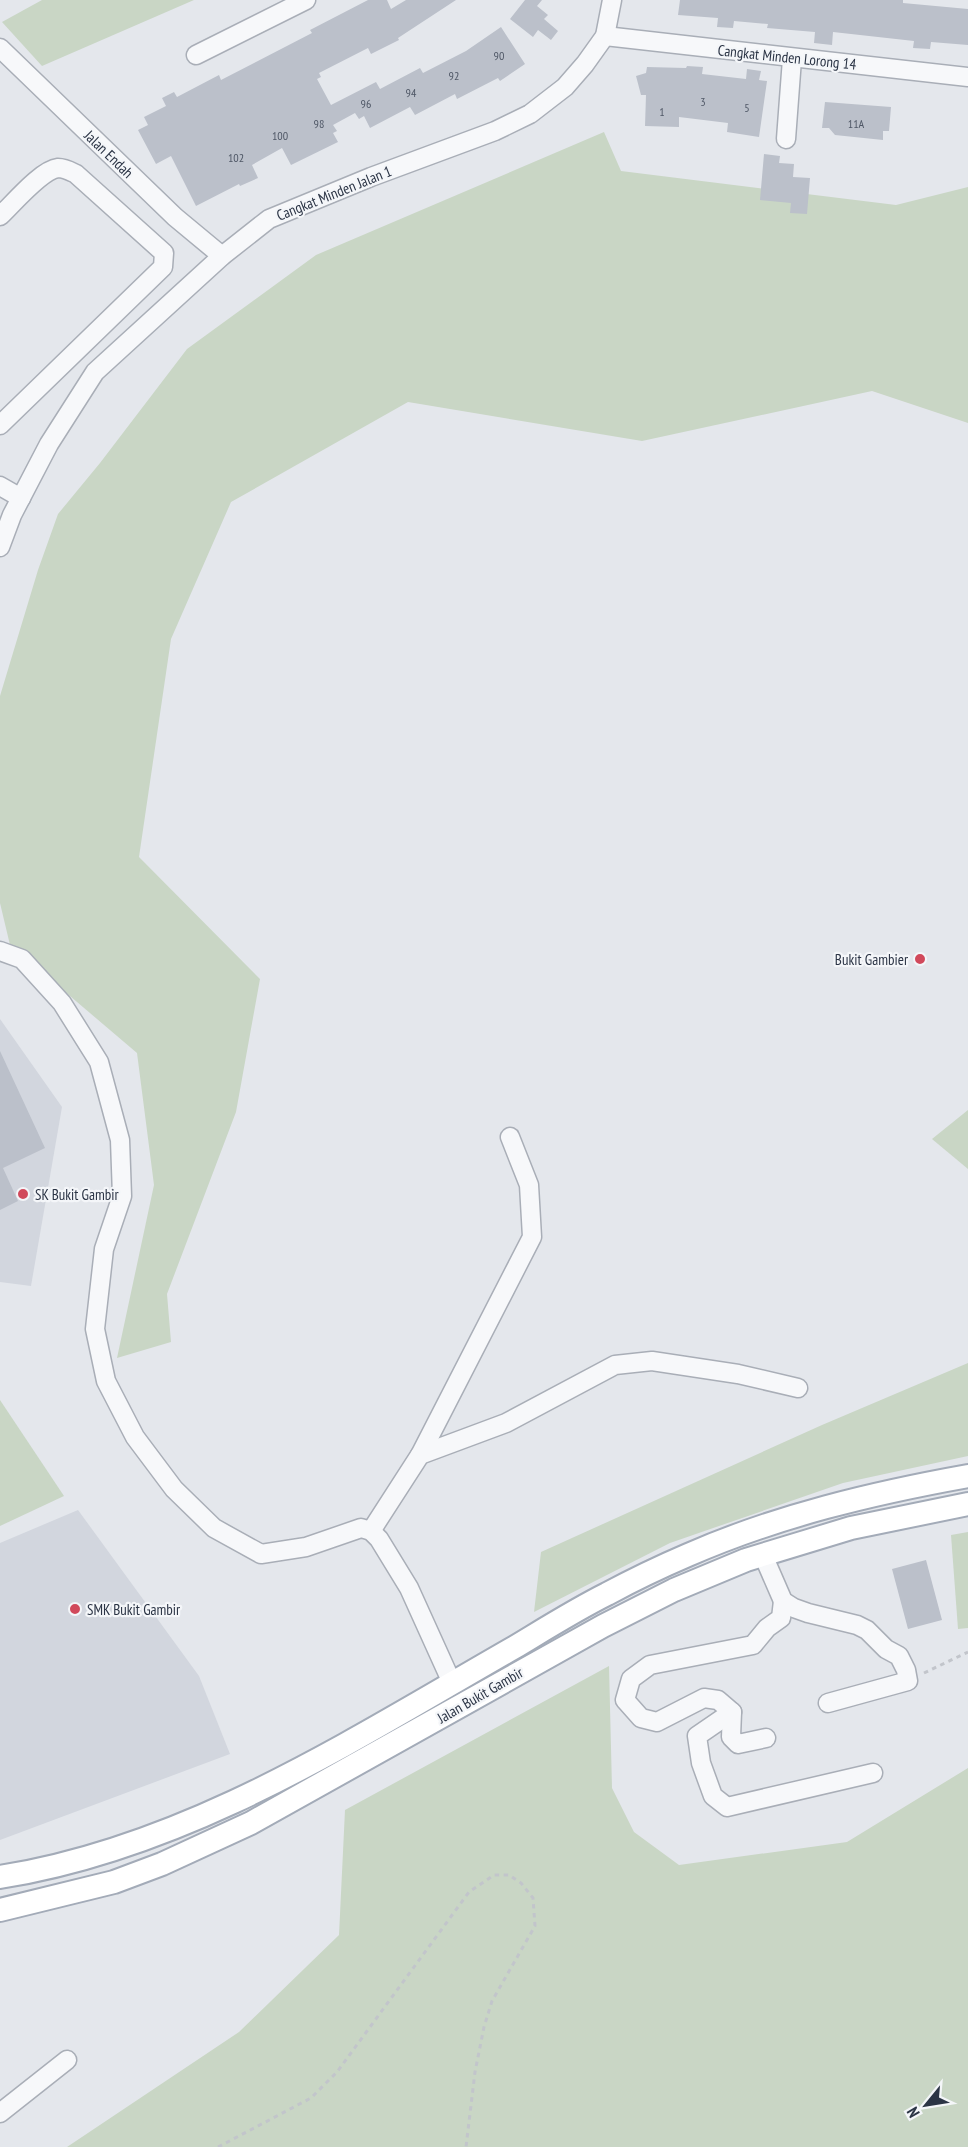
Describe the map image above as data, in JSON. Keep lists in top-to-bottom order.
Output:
{
  "streets": {
    "main road": ["Jalan Bukit Gambir"],
    "street": ["Cangkat Minden Lorong 14", "Jalan Endah", "Cangkat Minden Jalan 1"]
  },
  "crossings": [
    ["Cangkat Minden Lorong 14", "Cangkat Minden Jalan 1"],
    ["Jalan Endah", "Cangkat Minden Jalan 1"]
  ],
  "places": ["Bukit Gambier", "SK Bukit Gambir", "SMK Bukit Gambir"],
  "house_numbers": [
    "90",
    "92",
    "94",
    "3",
    "96",
    "5",
    "1",
    "98",
    "11A",
    "100",
    "102"
  ],
  "north": "bottom left"
}
